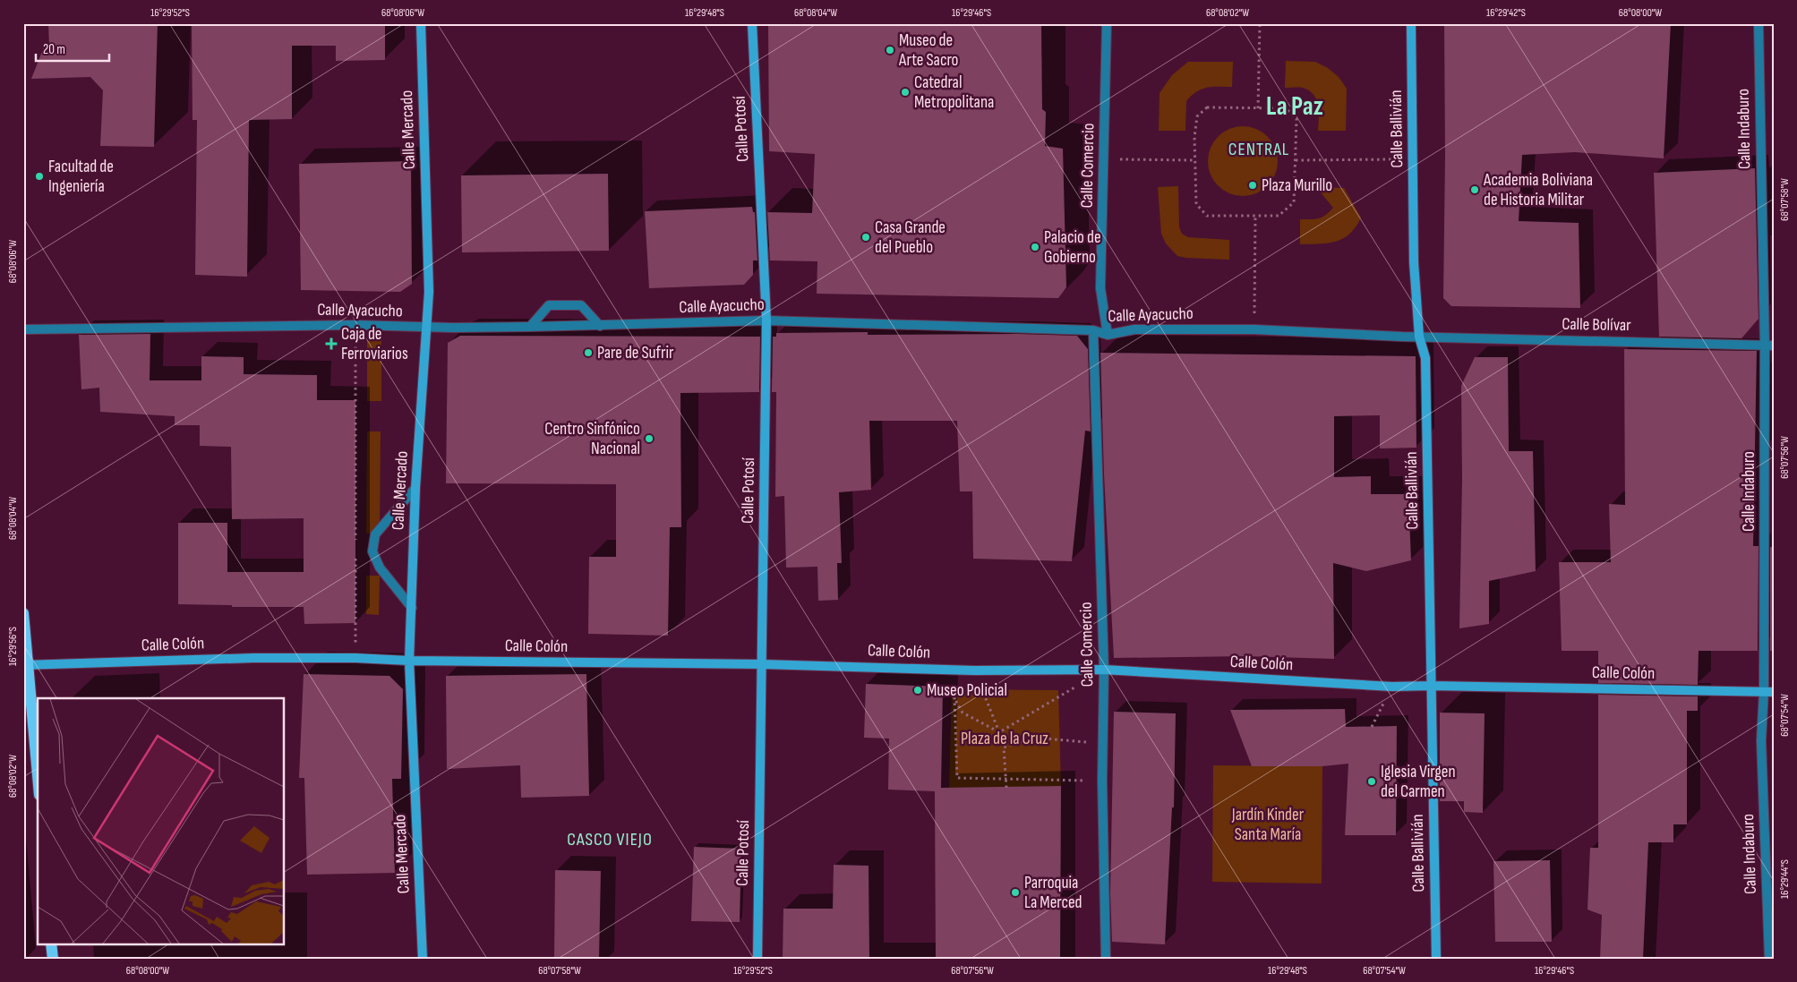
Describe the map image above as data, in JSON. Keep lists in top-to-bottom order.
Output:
{
  "streets": {
    "street": [
      "Calle Potosí",
      "Calle Ballivián",
      "Calle Indaburo",
      "Calle Mercado",
      "Calle Comercio",
      "Calle Ayacucho",
      "Calle Bolívar",
      "Calle Colón"
    ]
  },
  "crossings": [
    ["Calle Potosí", "Calle Ayacucho"],
    ["Calle Potosí", "Calle Colón"],
    ["Calle Ballivián", "Calle Ayacucho"],
    ["Calle Ballivián", "Calle Bolívar"],
    ["Calle Ballivián", "Calle Colón"],
    ["Calle Indaburo", "Calle Bolívar"],
    ["Calle Indaburo", "Calle Colón"],
    ["Calle Mercado", "Calle Ayacucho"],
    ["Calle Mercado", "Calle Colón"],
    ["Calle Comercio", "Calle Ayacucho"],
    ["Calle Comercio", "Calle Colón"],
    ["Calle Ayacucho", "Calle Bolívar"]
  ],
  "districts": ["La Paz", "CENTRAL", "CASCO VIEJO"],
  "parks": ["Plaza de la Cruz", "Jardín Kinder Santa María"],
  "places": {
    "other": [
      "Museo de Arte Sacro",
      "Catedral Metropolitana",
      "Facultad de Ingeniería",
      "Plaza Murillo",
      "Academia Boliviana de Historia Militar",
      "Casa Grande del Pueblo",
      "Palacio de Gobierno",
      "Pare de Sufrir",
      "Centro Sinfónico Nacional",
      "Museo Policial",
      "Iglesia Virgen del Carmen",
      "Parroquia La Merced"
    ],
    "health": ["Caja de Ferroviarios"]
  },
  "scale_bar": "20 m",
  "coordinates": [
    "16°29'52\"S",
    "68°08'06\"W",
    "16°29'48\"S",
    "68°08'04\"W",
    "16°29'46\"S",
    "68°08'02\"W",
    "16°29'42\"S",
    "68°08'00\"W",
    "68°07'58\"W",
    "68°07'56\"W",
    "16°29'56\"S",
    "68°07'54\"W",
    "16°29'44\"S"
  ]
}
